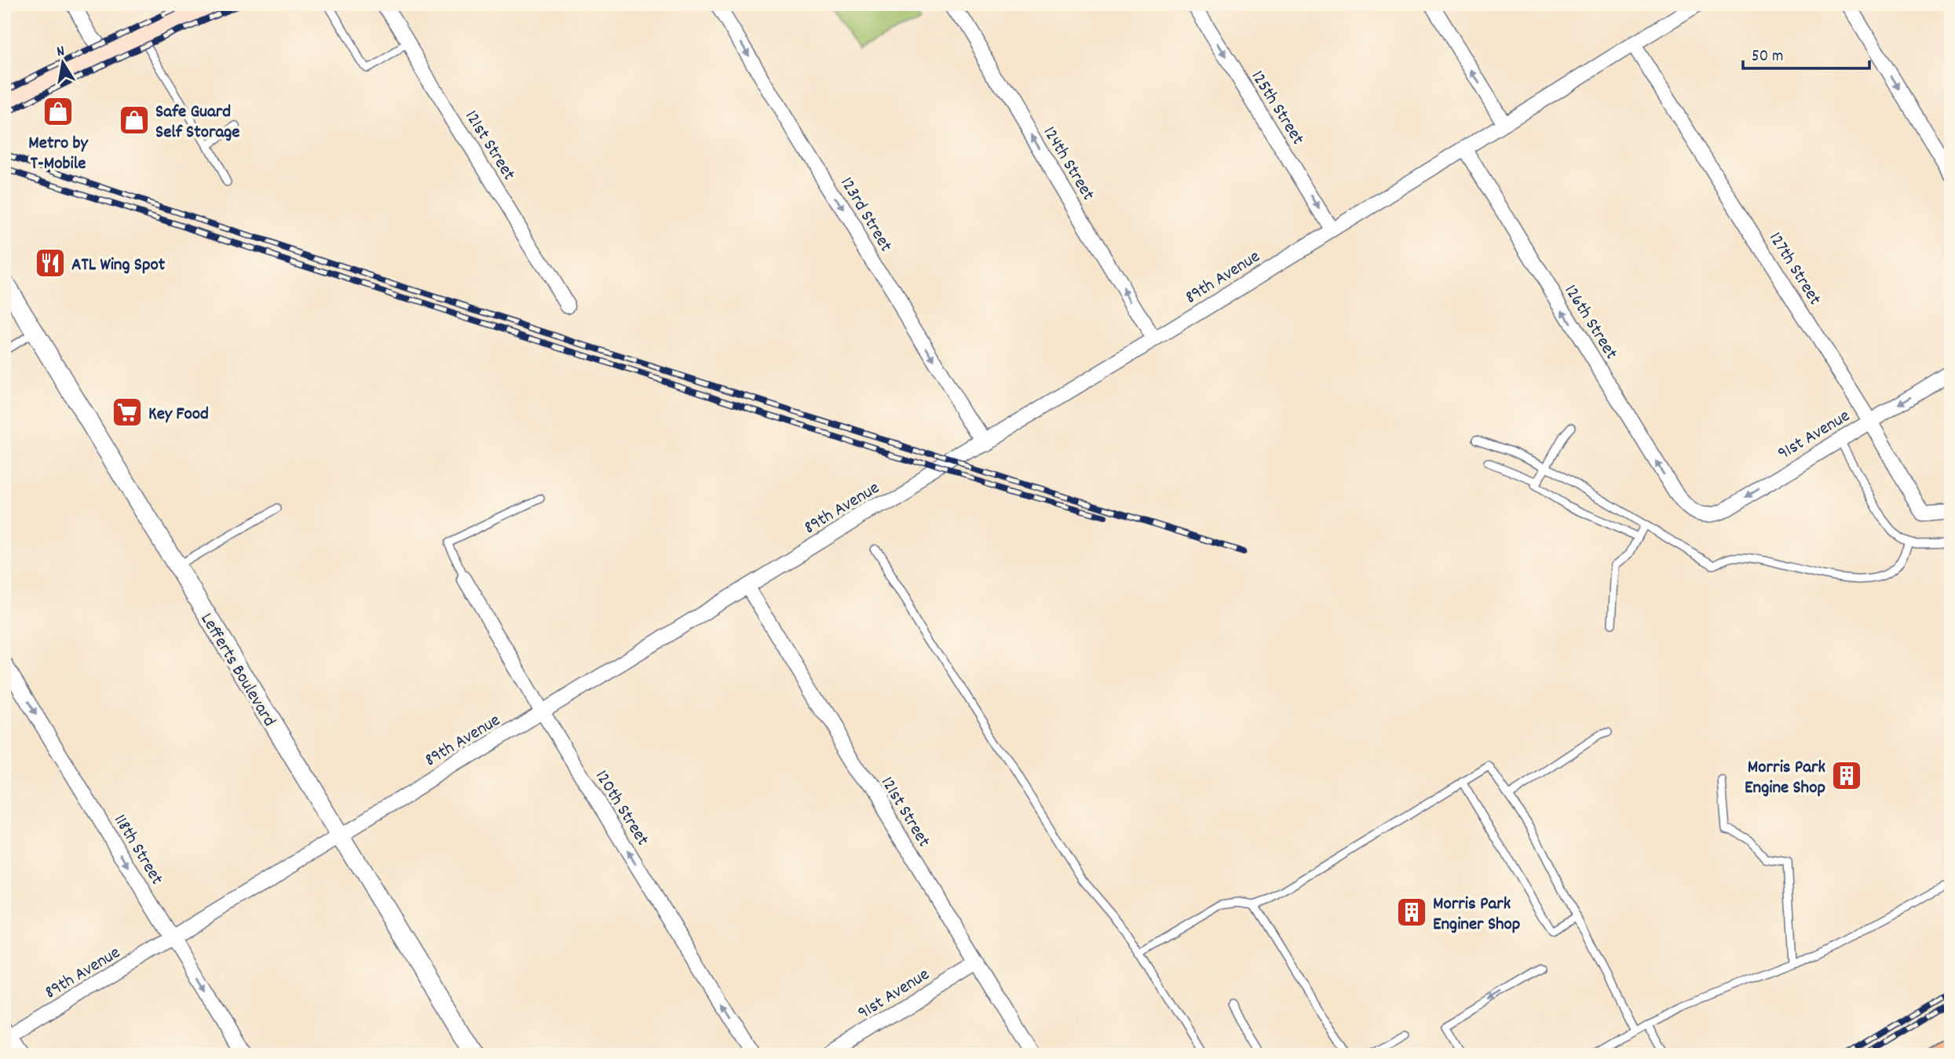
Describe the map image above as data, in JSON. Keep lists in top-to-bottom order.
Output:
{
  "streets": {
    "street": [
      "125th Street",
      "121st Street",
      "124th Street",
      "123rd Street",
      "127th Street",
      "89th Avenue",
      "126th Street",
      "91st Avenue",
      "Lefferts Boulevard",
      "120th Street",
      "118th Street"
    ]
  },
  "crossings": [
    ["125th Street", "89th Avenue"],
    ["121st Street", "89th Avenue"],
    ["121st Street", "91st Avenue"],
    ["124th Street", "89th Avenue"],
    ["123rd Street", "89th Avenue"],
    ["127th Street", "89th Avenue"],
    ["127th Street", "91st Avenue"],
    ["89th Avenue", "126th Street"],
    ["89th Avenue", "Lefferts Boulevard"],
    ["89th Avenue", "120th Street"],
    ["89th Avenue", "118th Street"],
    ["126th Street", "91st Avenue"]
  ],
  "one_way": [
    "125th Street",
    "124th Street",
    "123rd Street",
    "126th Street",
    "91st Avenue",
    "120th Street",
    "118th Street"
  ],
  "places": {
    "shop": ["Metro by T-Mobile", "Safe Guard Self Storage"],
    "restaurant": ["ATL Wing Spot"],
    "supermarket": ["Key Food"],
    "building": ["Morris Park Engine Shop", "Morris Park Enginer Shop"]
  },
  "scale_bar": "50 m",
  "north": "top"
}
